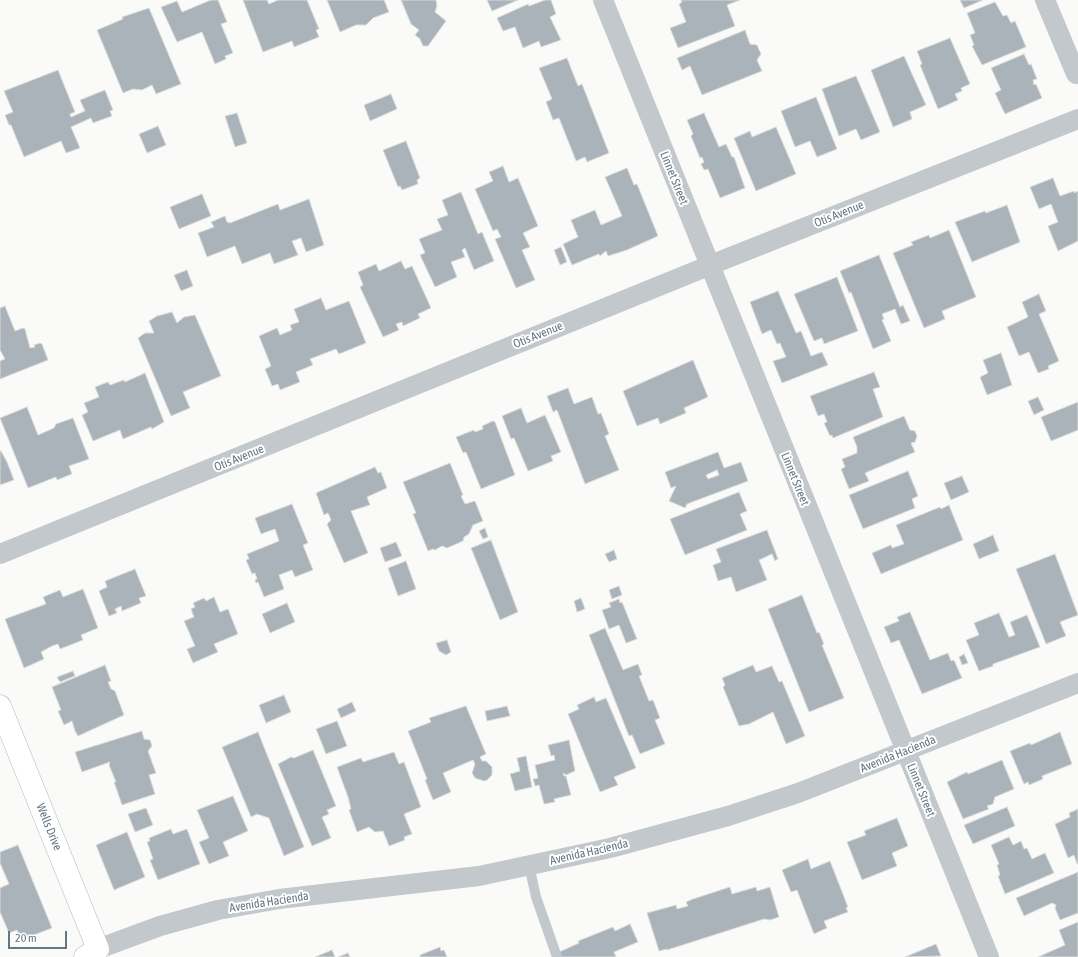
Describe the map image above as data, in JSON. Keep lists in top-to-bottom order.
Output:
{
  "streets": {
    "street": [
      "Linnet Street",
      "Otis Avenue",
      "Avenida Hacienda",
      "Wells Drive"
    ]
  },
  "crossings": [
    ["Linnet Street", "Otis Avenue"],
    ["Linnet Street", "Avenida Hacienda"],
    ["Avenida Hacienda", "Wells Drive"]
  ],
  "scale_bar": "20 m"
}
